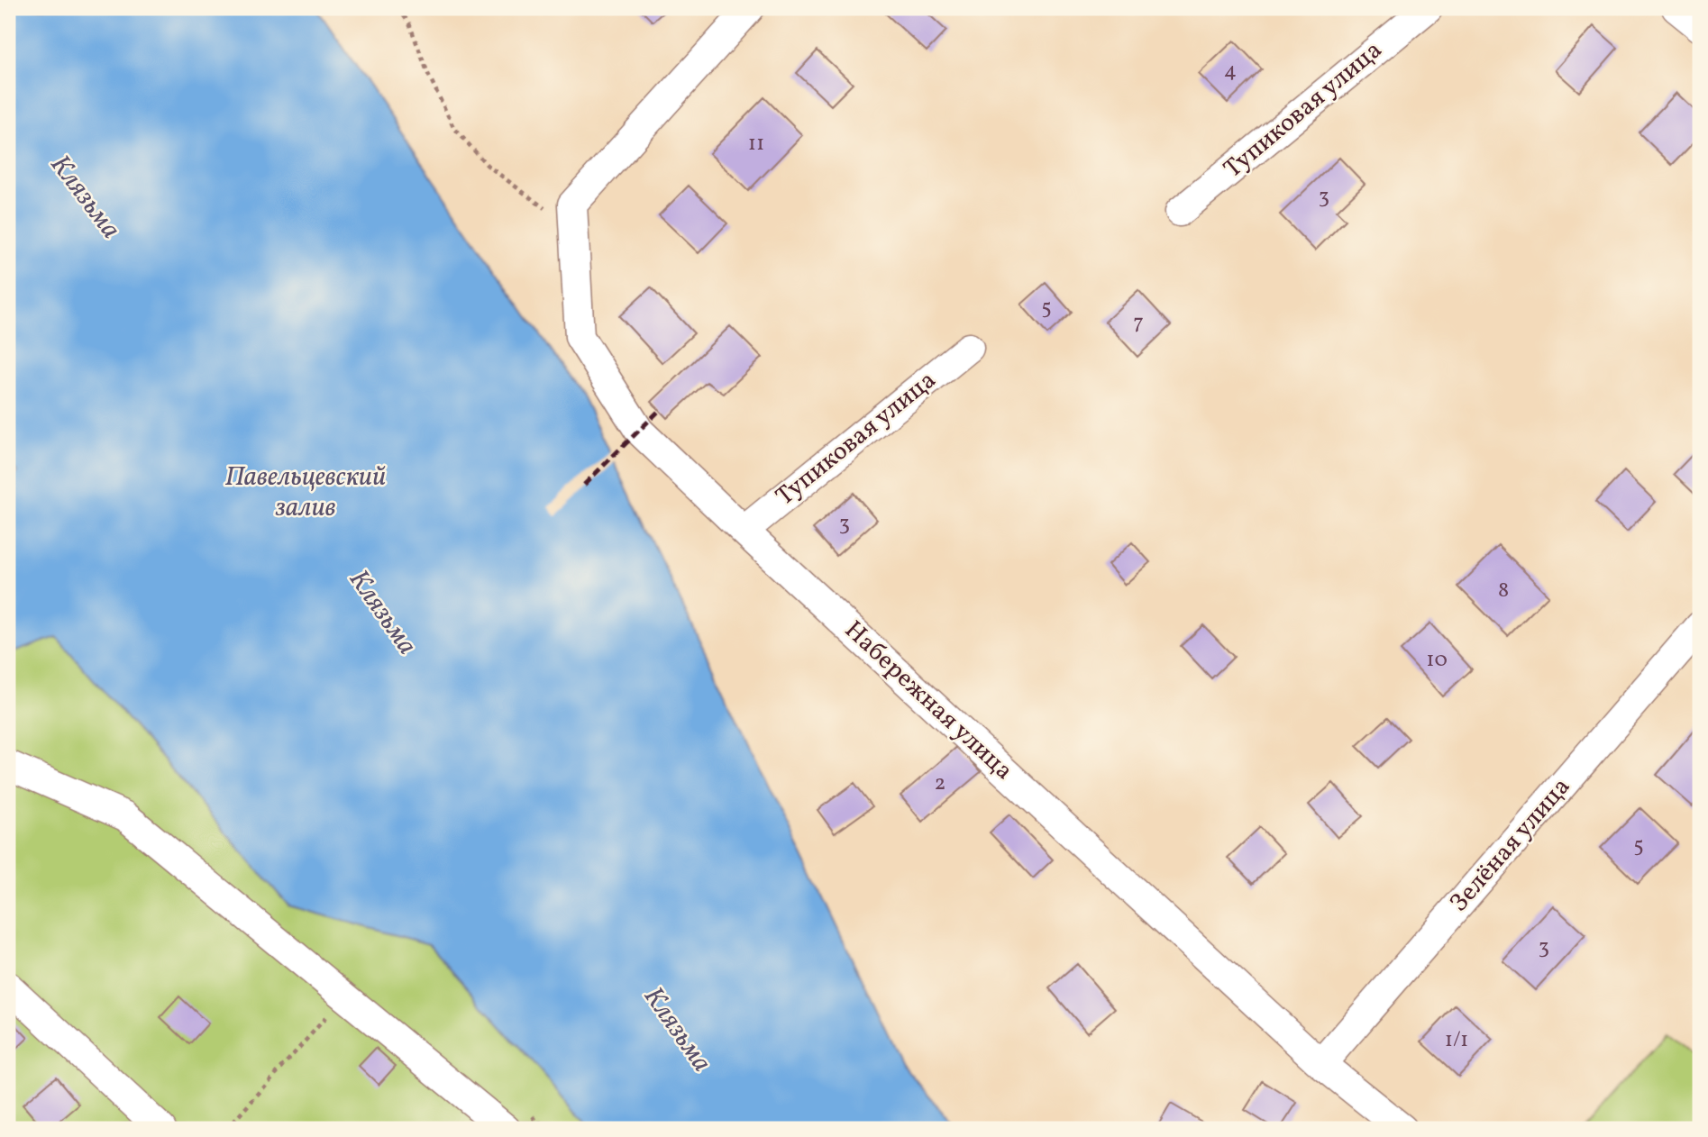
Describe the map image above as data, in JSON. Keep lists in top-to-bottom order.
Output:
{
  "streets": {
    "street": ["Тупиковая улица", "Набережная улица", "Зелёная улица"]
  },
  "crossings": [
    ["Тупиковая улица", "Набережная улица"],
    ["Набережная улица", "Зелёная улица"]
  ],
  "water": ["Клязьма", "Павельцевский залив"],
  "house_numbers": [
    "4",
    "11",
    "3",
    "5",
    "7",
    "3",
    "8",
    "10",
    "2",
    "5",
    "3",
    "1/1"
  ]
}
